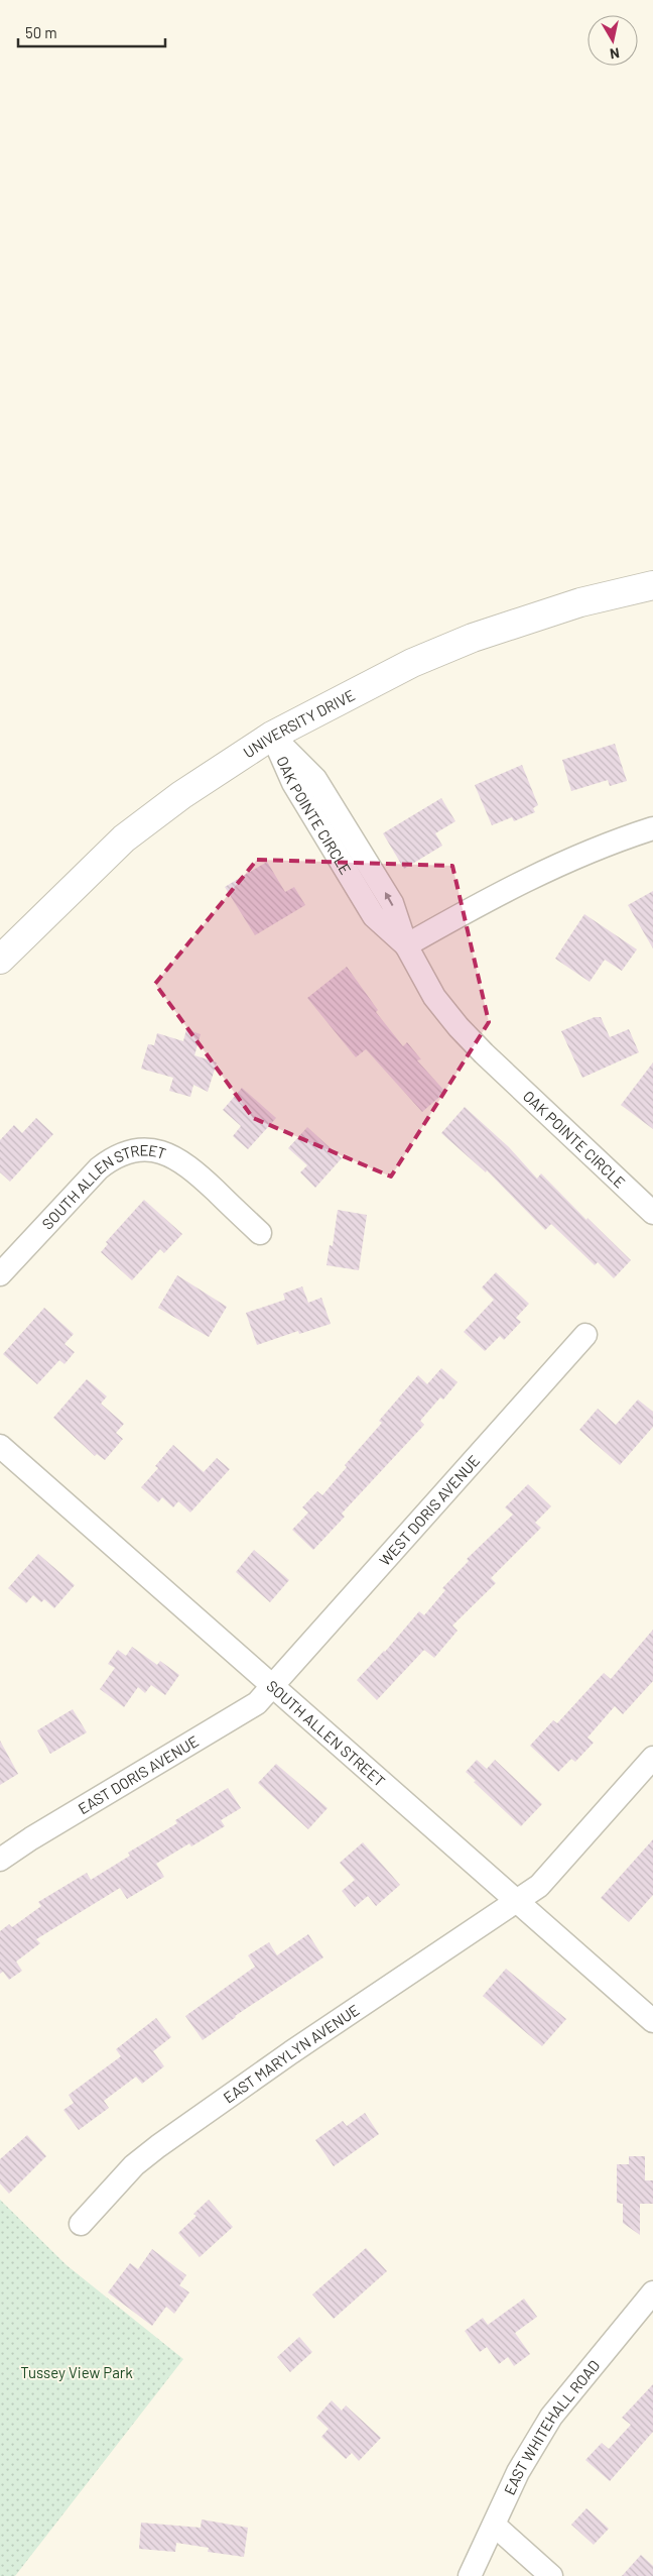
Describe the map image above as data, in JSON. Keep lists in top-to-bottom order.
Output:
{
  "streets": {
    "main road": ["UNIVERSITY DRIVE"],
    "street": [
      "OAK POINTE CIRCLE",
      "SOUTH ALLEN STREET",
      "WEST DORIS AVENUE",
      "EAST DORIS AVENUE",
      "EAST MARYLYN AVENUE",
      "EAST WHITEHALL ROAD"
    ]
  },
  "crossings": [
    ["UNIVERSITY DRIVE", "OAK POINTE CIRCLE"],
    ["SOUTH ALLEN STREET", "WEST DORIS AVENUE"],
    ["SOUTH ALLEN STREET", "EAST DORIS AVENUE"],
    ["SOUTH ALLEN STREET", "EAST MARYLYN AVENUE"],
    ["WEST DORIS AVENUE", "EAST DORIS AVENUE"]
  ],
  "parks": ["Tussey View Park"],
  "scale_bar": "50 m",
  "north": "bottom"
}
